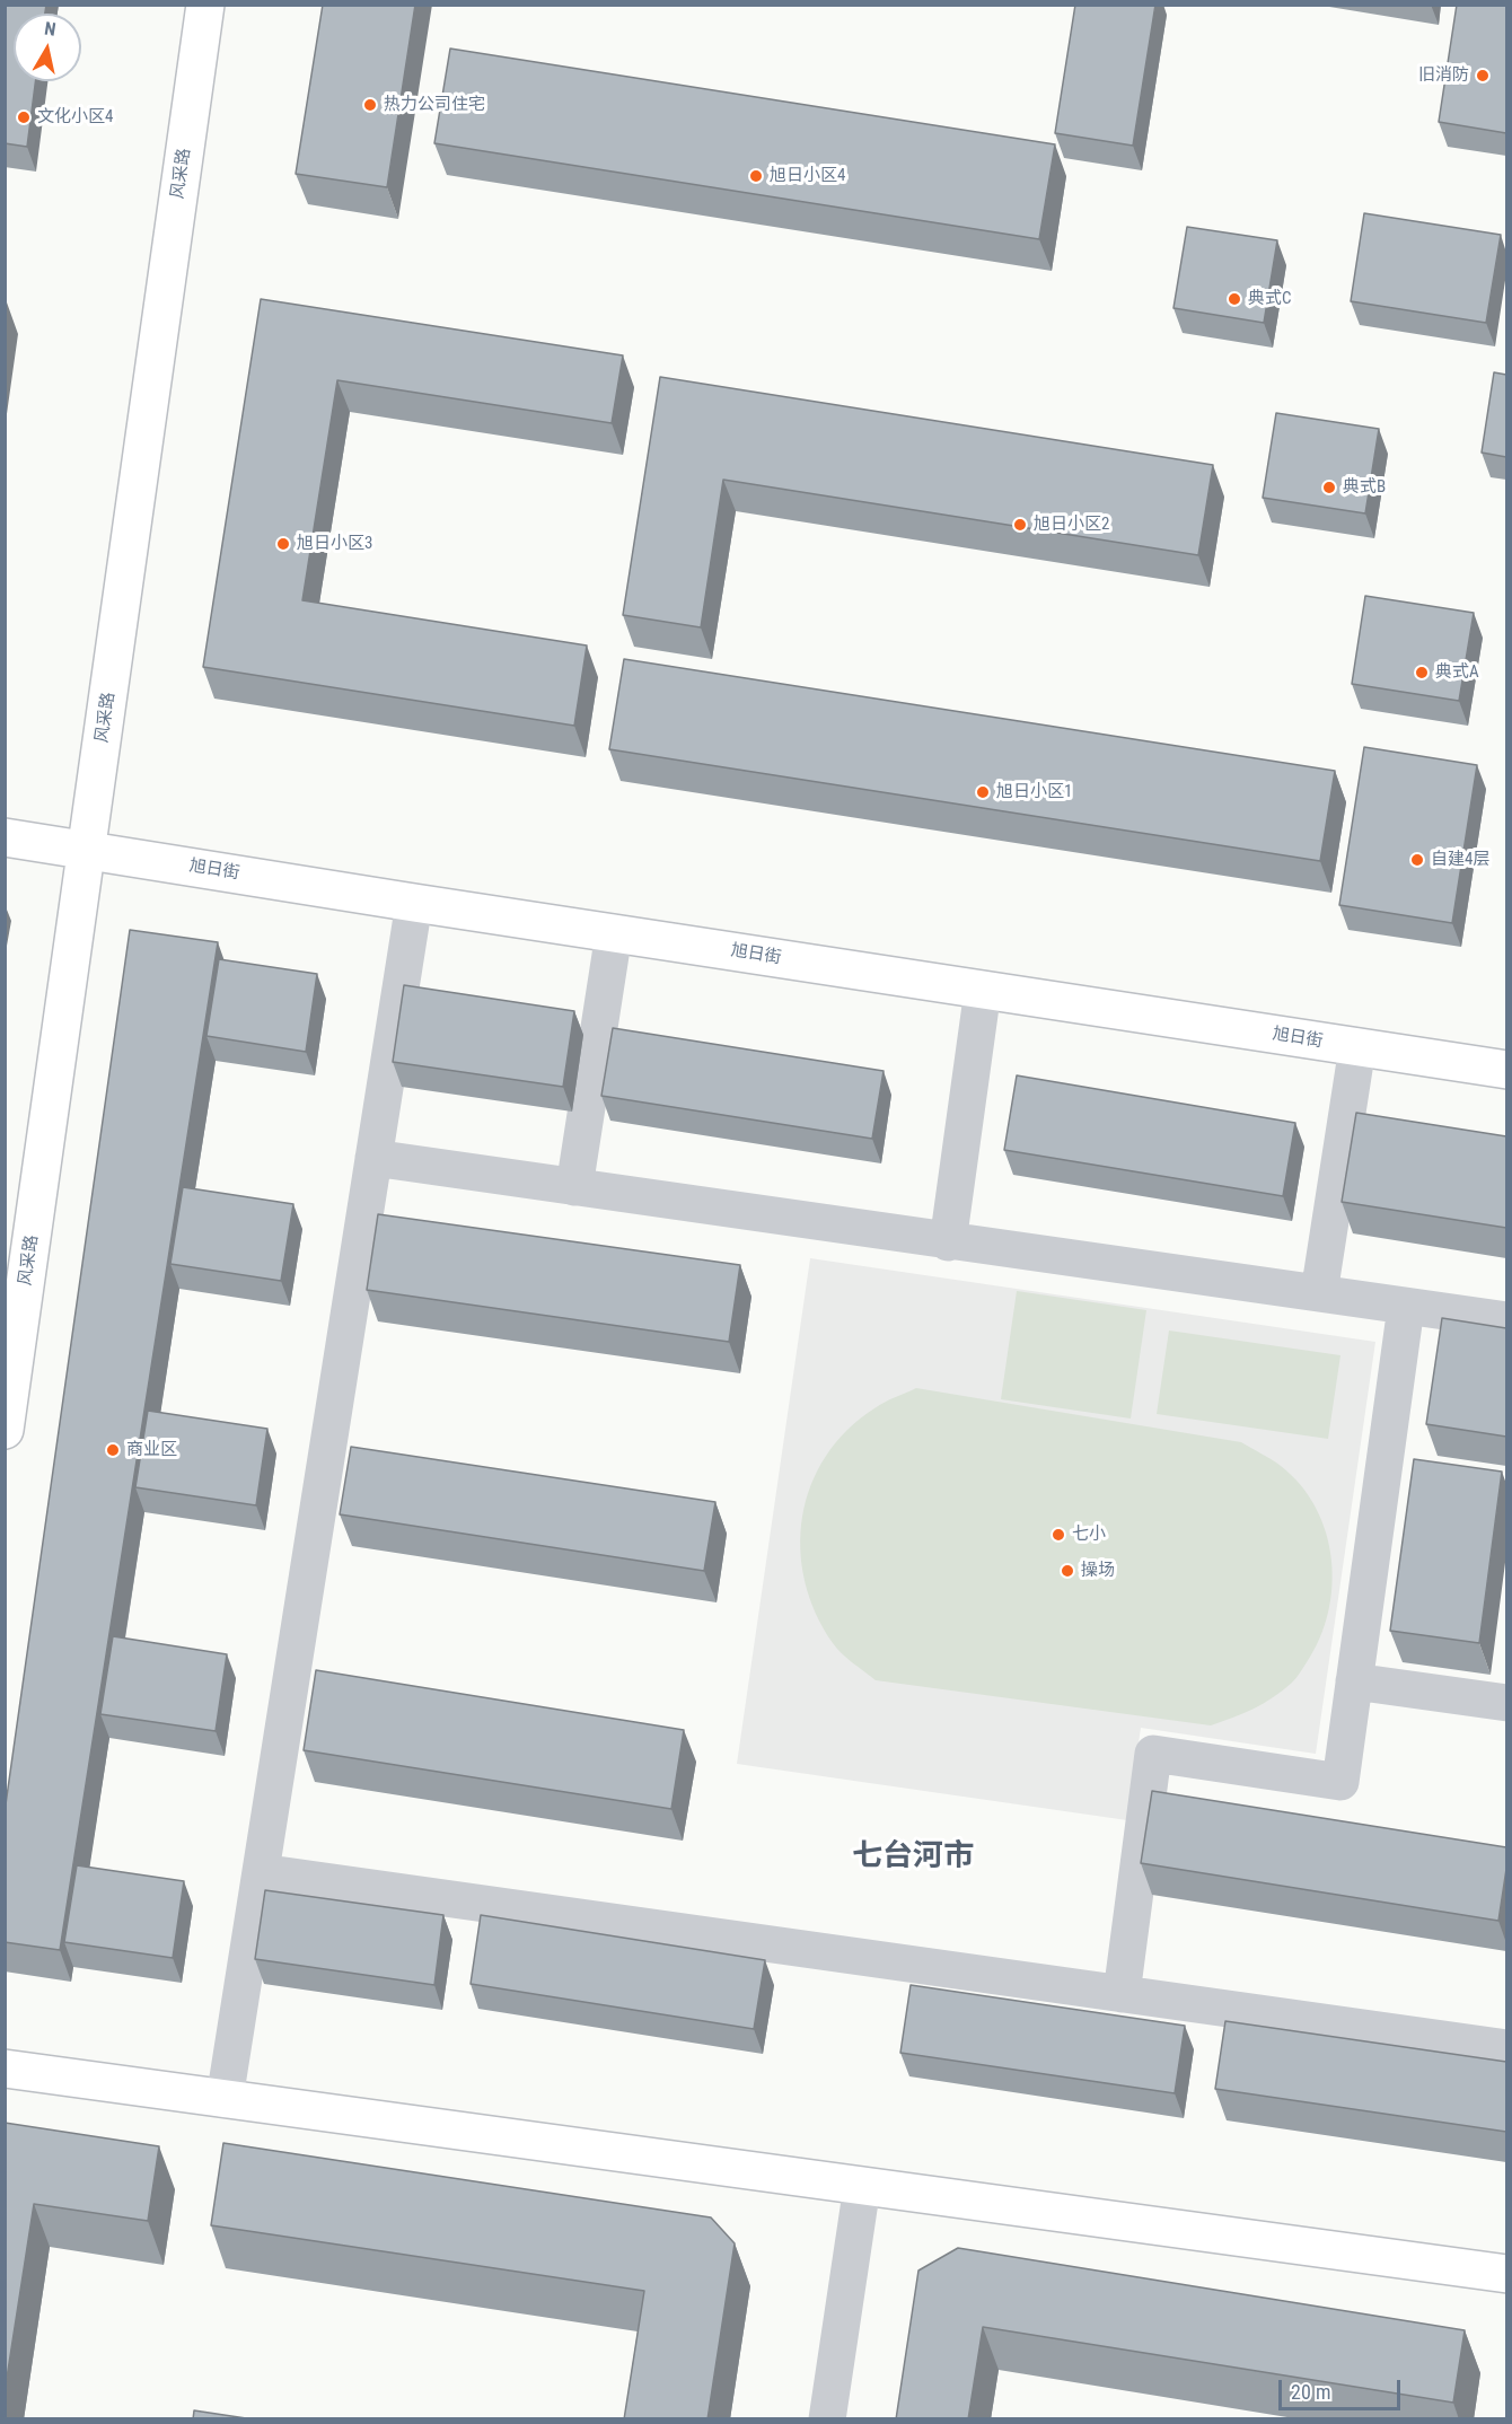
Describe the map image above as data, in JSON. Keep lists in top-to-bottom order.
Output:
{
  "streets": {
    "main road": ["风采路", "旭日街"]
  },
  "crossings": [
    ["风采路", "旭日街"]
  ],
  "districts": ["七台河市"],
  "places": [
    "旧消防",
    "热力公司住宅",
    "文化小区4",
    "旭日小区4",
    "典式C",
    "典式B",
    "旭日小区2",
    "旭日小区3",
    "典式A",
    "旭日小区1",
    "自建4层",
    "商业区",
    "七小",
    "操场"
  ],
  "scale_bar": "20 m",
  "north": "top"
}
